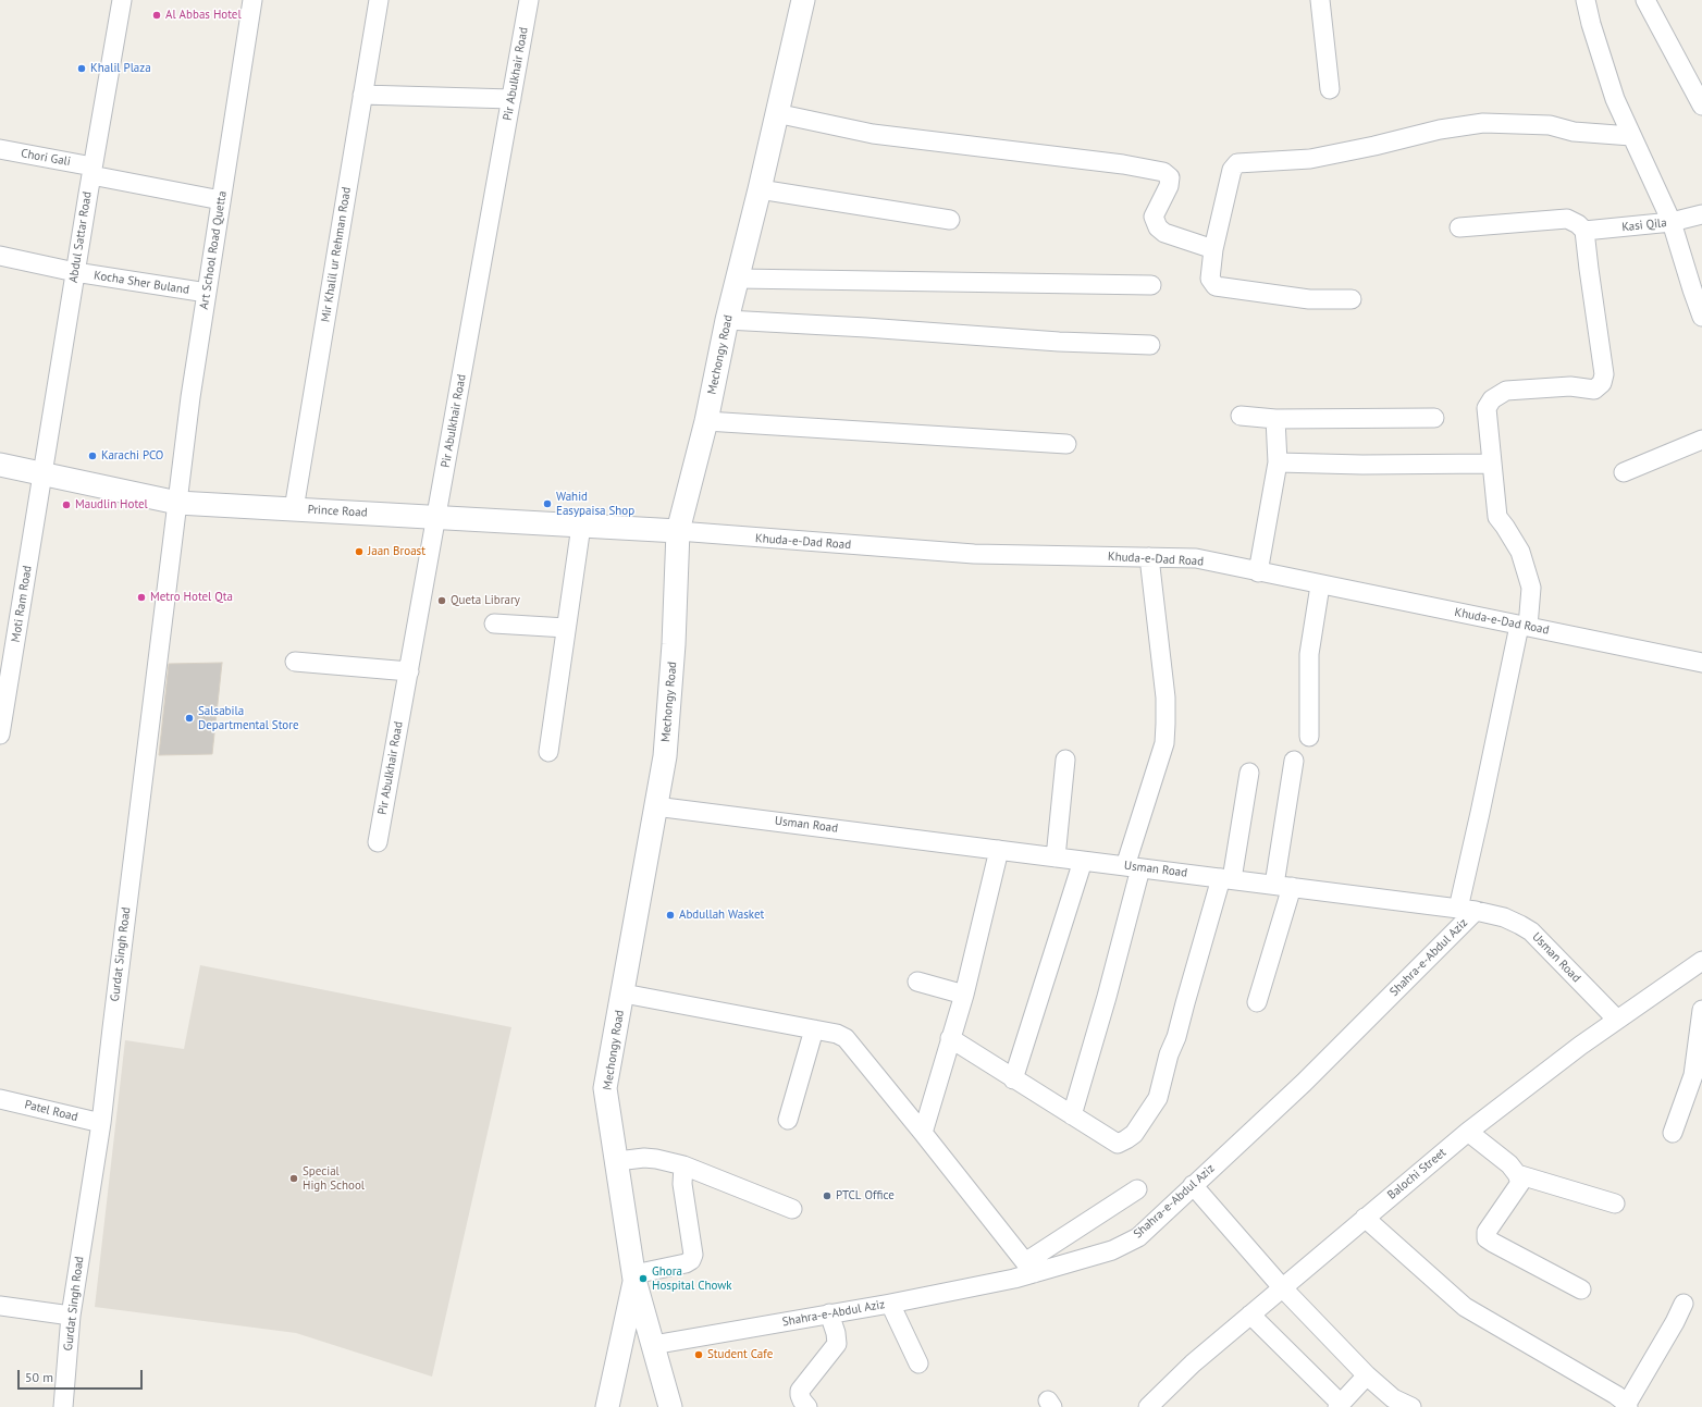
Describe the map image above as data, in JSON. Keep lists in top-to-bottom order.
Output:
{
  "streets": {
    "street": [
      "Pir Abulkhair Road",
      "Chori Gali",
      "Kasi Qila",
      "Abdul Sattar Road",
      "Art School Road Quetta",
      "Mir Khalil ur Rehman Road",
      "Kocha Sher Buland",
      "Mechongy Road",
      "Prince Road",
      "Khuda-e-Dad Road",
      "Moti Ram Road",
      "Usman Road",
      "Gurdat Singh Road",
      "Shahra-e-Abdul Aziz",
      "Patel Road",
      "Balochi Street"
    ]
  },
  "crossings": [
    ["Pir Abulkhair Road", "Prince Road"],
    ["Chori Gali", "Abdul Sattar Road"],
    ["Chori Gali", "Art School Road Quetta"],
    ["Abdul Sattar Road", "Kocha Sher Buland"],
    ["Abdul Sattar Road", "Prince Road"],
    ["Abdul Sattar Road", "Moti Ram Road"],
    ["Art School Road Quetta", "Kocha Sher Buland"],
    ["Art School Road Quetta", "Prince Road"],
    ["Art School Road Quetta", "Gurdat Singh Road"],
    ["Mir Khalil ur Rehman Road", "Prince Road"],
    ["Mechongy Road", "Prince Road"],
    ["Mechongy Road", "Khuda-e-Dad Road"],
    ["Mechongy Road", "Usman Road"],
    ["Mechongy Road", "Shahra-e-Abdul Aziz"],
    ["Prince Road", "Khuda-e-Dad Road"],
    ["Prince Road", "Moti Ram Road"],
    ["Prince Road", "Gurdat Singh Road"],
    ["Usman Road", "Shahra-e-Abdul Aziz"],
    ["Usman Road", "Balochi Street"],
    ["Gurdat Singh Road", "Patel Road"]
  ],
  "places": [
    "Al Abbas Hotel",
    "Khalil Plaza",
    "Karachi PCO",
    "Wahid Easypaisa Shop",
    "Maudlin Hotel",
    "Jaan Broast",
    "Metro Hotel Qta",
    "Queta Library",
    "Salsabila Departmental Store",
    "Abdullah Wasket",
    "Special High School",
    "PTCL Office",
    "Ghora Hospital Chowk",
    "Student Cafe"
  ],
  "scale_bar": "50 m"
}
